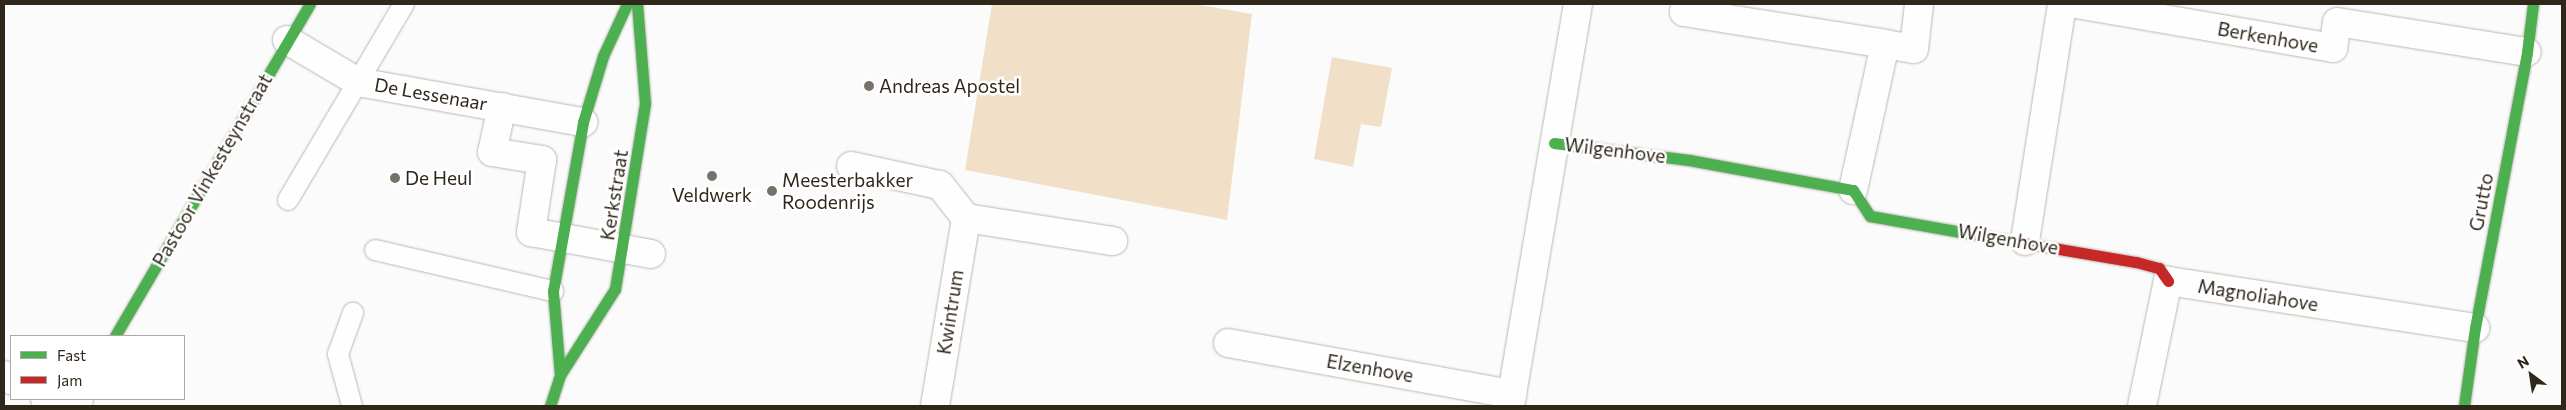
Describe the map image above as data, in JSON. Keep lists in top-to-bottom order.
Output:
{
  "streets": {
    "street": [
      "Berkenhove",
      "De Lessenaar",
      "Wilgenhove",
      "Pastoor Vinkesteynstraat",
      "Kerkstraat",
      "Grutto",
      "Magnoliahove",
      "Kwintrum",
      "Elzenhove"
    ]
  },
  "crossings": [
    ["Berkenhove", "Grutto"],
    ["De Lessenaar", "Pastoor Vinkesteynstraat"],
    ["De Lessenaar", "Kerkstraat"],
    ["Wilgenhove", "Magnoliahove"],
    ["Wilgenhove", "Elzenhove"],
    ["Grutto", "Magnoliahove"]
  ],
  "places": [
    "Andreas Apostel",
    "Veldwerk",
    "De Heul",
    "Meesterbakker Roodenrijs"
  ],
  "legend": ["Fast", "Jam"],
  "north": "top left"
}
